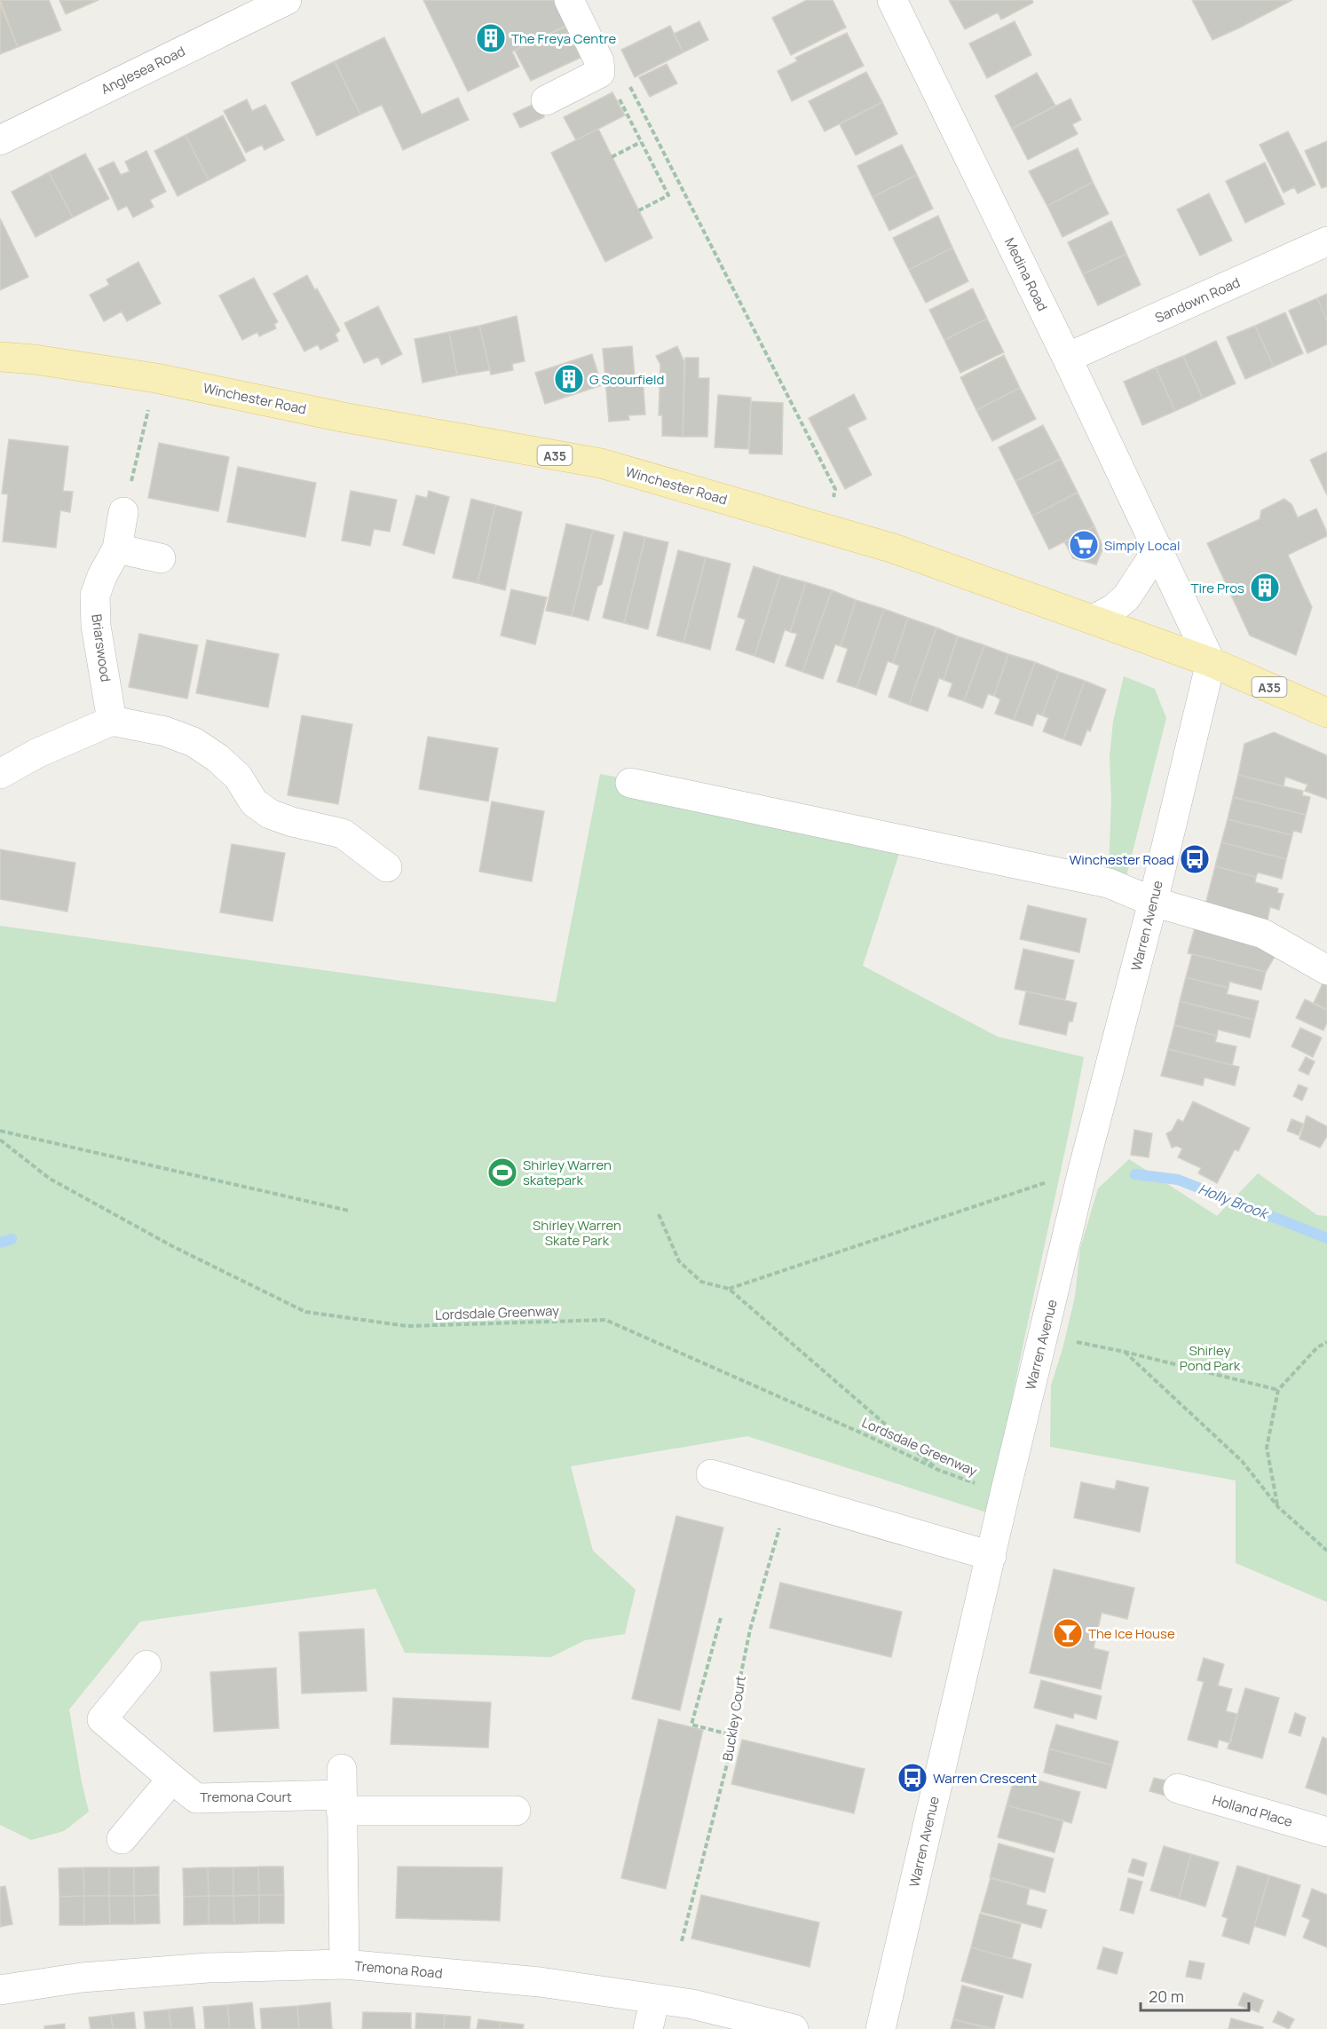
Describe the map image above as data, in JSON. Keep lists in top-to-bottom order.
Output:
{
  "streets": {
    "main road": ["Winchester Road", "A35"],
    "street": [
      "Anglesea Road",
      "Medina Road",
      "Sandown Road",
      "Briarswood",
      "Warren Avenue",
      "Tremona Court",
      "Holland Place",
      "Tremona Road"
    ],
    "path": ["Lordsdale Greenway", "Buckley Court"]
  },
  "crossings": [
    ["Medina Road", "Sandown Road"],
    ["Medina Road", "Winchester Road"],
    ["Medina Road", "Warren Avenue"],
    ["Winchester Road", "Warren Avenue"],
    ["Warren Avenue", "Lordsdale Greenway"]
  ],
  "water": ["Holly Brook"],
  "parks": ["Shirley Warren Skate Park", "Shirley Pond Park"],
  "places": {
    "building": ["The Freya Centre", "G Scourfield", "Tire Pros"],
    "supermarket": ["Simply Local"],
    "bus stop": ["Winchester Road", "Warren Crescent"],
    "sports": ["Shirley Warren skatepark"],
    "bar": ["The Ice House"]
  },
  "scale_bar": "20 m"
}
